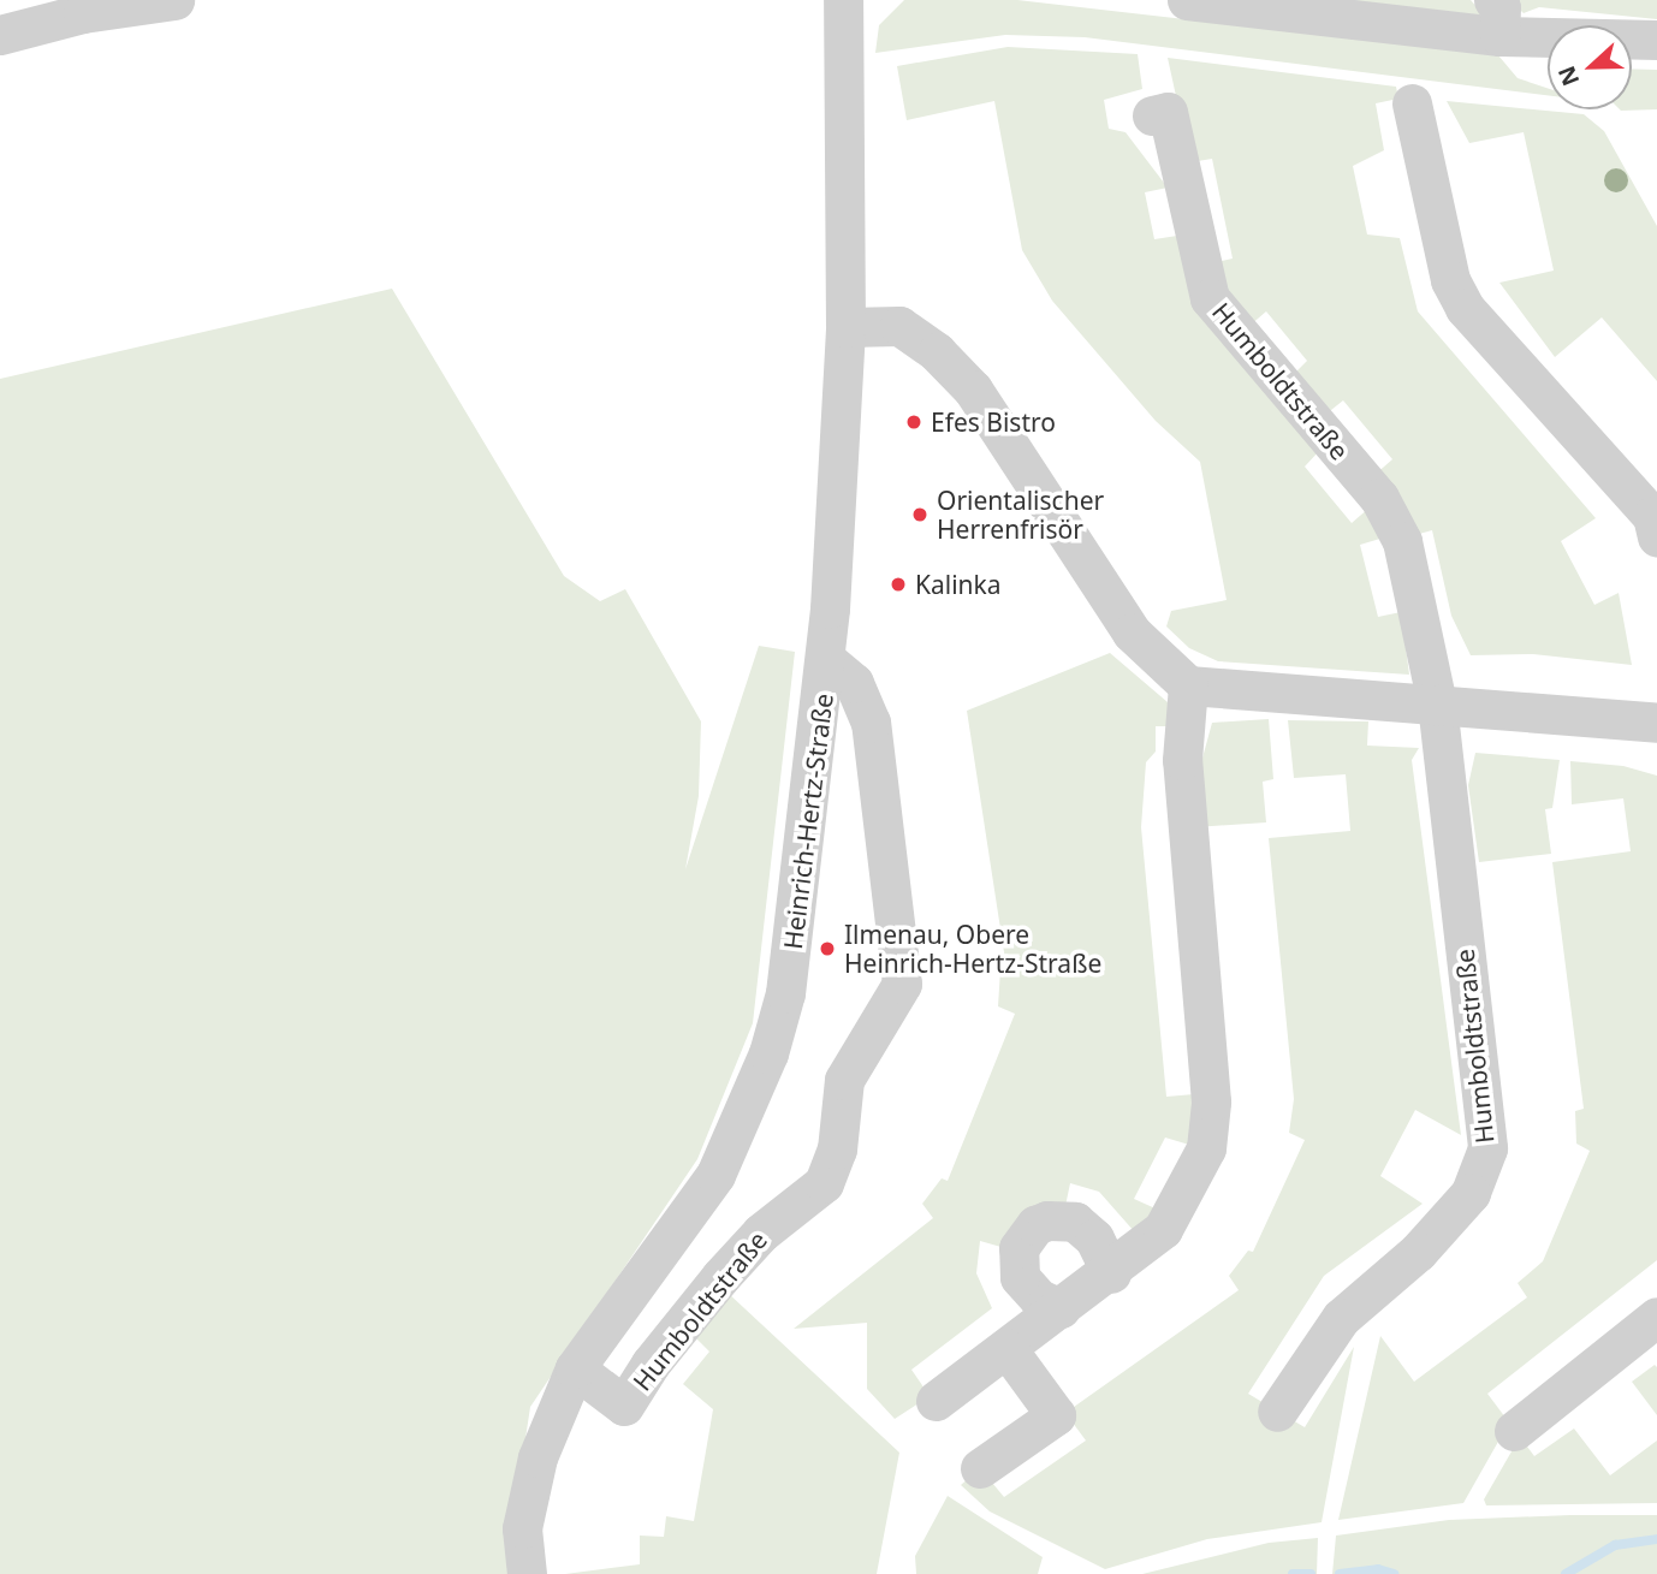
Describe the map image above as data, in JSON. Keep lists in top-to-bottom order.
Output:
{
  "streets": {
    "street": ["Humboldtstraße", "Heinrich-Hertz-Straße"]
  },
  "crossings": [
    ["Humboldtstraße", "Heinrich-Hertz-Straße"]
  ],
  "places": [
    "Efes Bistro",
    "Orientalischer Herrenfrisör",
    "Kalinka",
    "Ilmenau, Obere Heinrich-Hertz-Straße"
  ],
  "north": "left"
}
